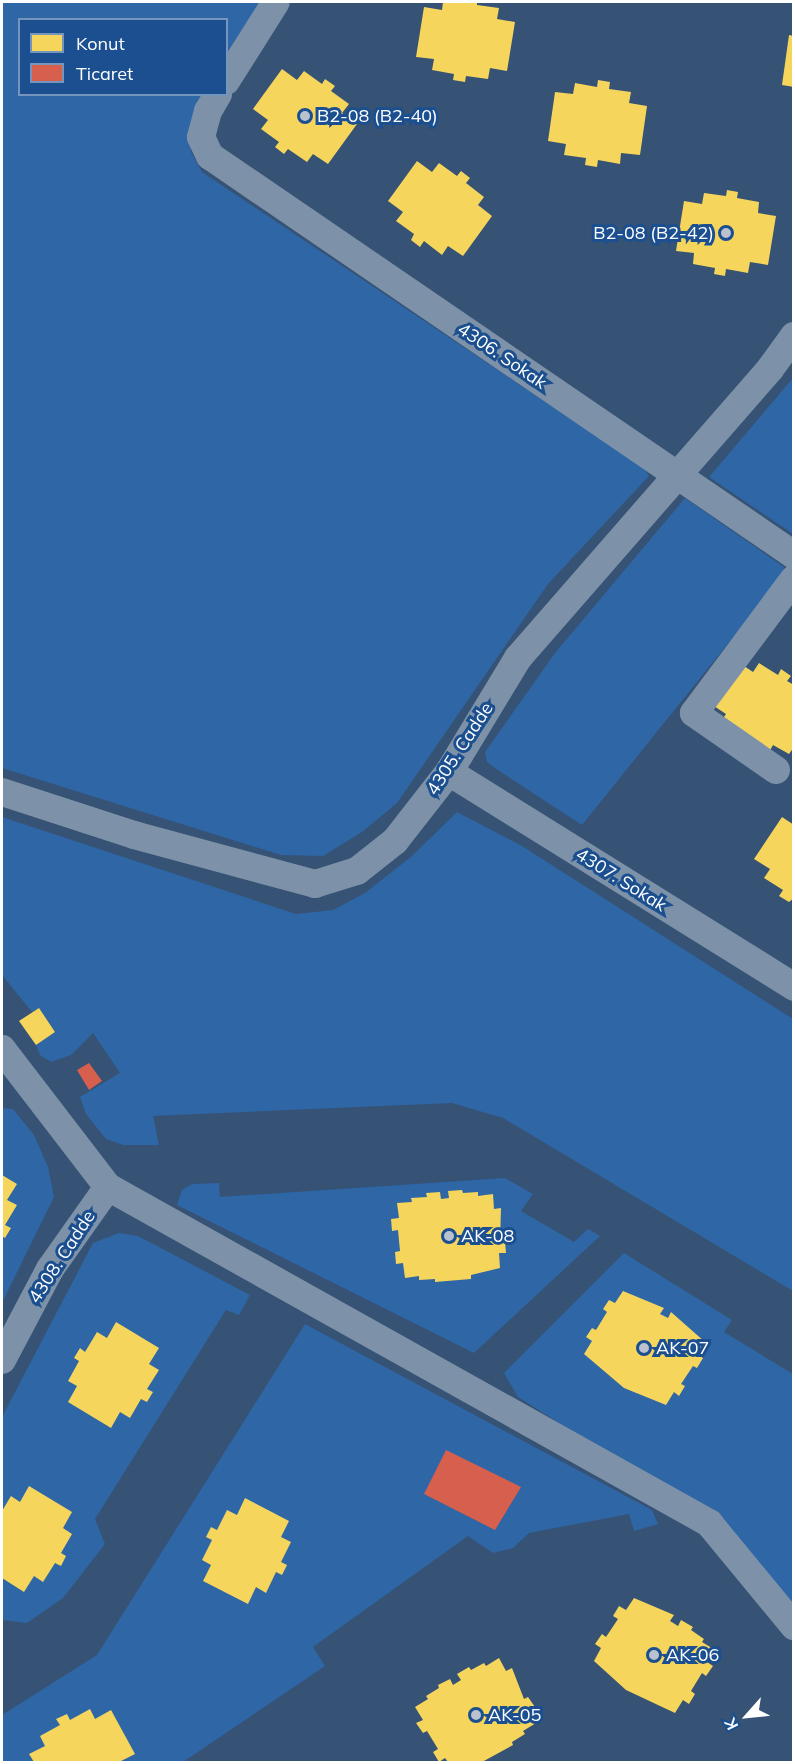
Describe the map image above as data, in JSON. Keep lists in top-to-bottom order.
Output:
{
  "streets": {
    "street": [
      "4306. Sokak",
      "4305. Cadde",
      "4307. Sokak",
      "4308. Cadde"
    ]
  },
  "crossings": [
    ["4306. Sokak", "4305. Cadde"],
    ["4305. Cadde", "4307. Sokak"]
  ],
  "places": [
    "B2-08 (B2-40)",
    "B2-08 (B2-42)",
    "AK-08",
    "AK-07",
    "AK-06",
    "AK-05"
  ],
  "legend": ["Konut", "Ticaret"],
  "north": "bottom left"
}
